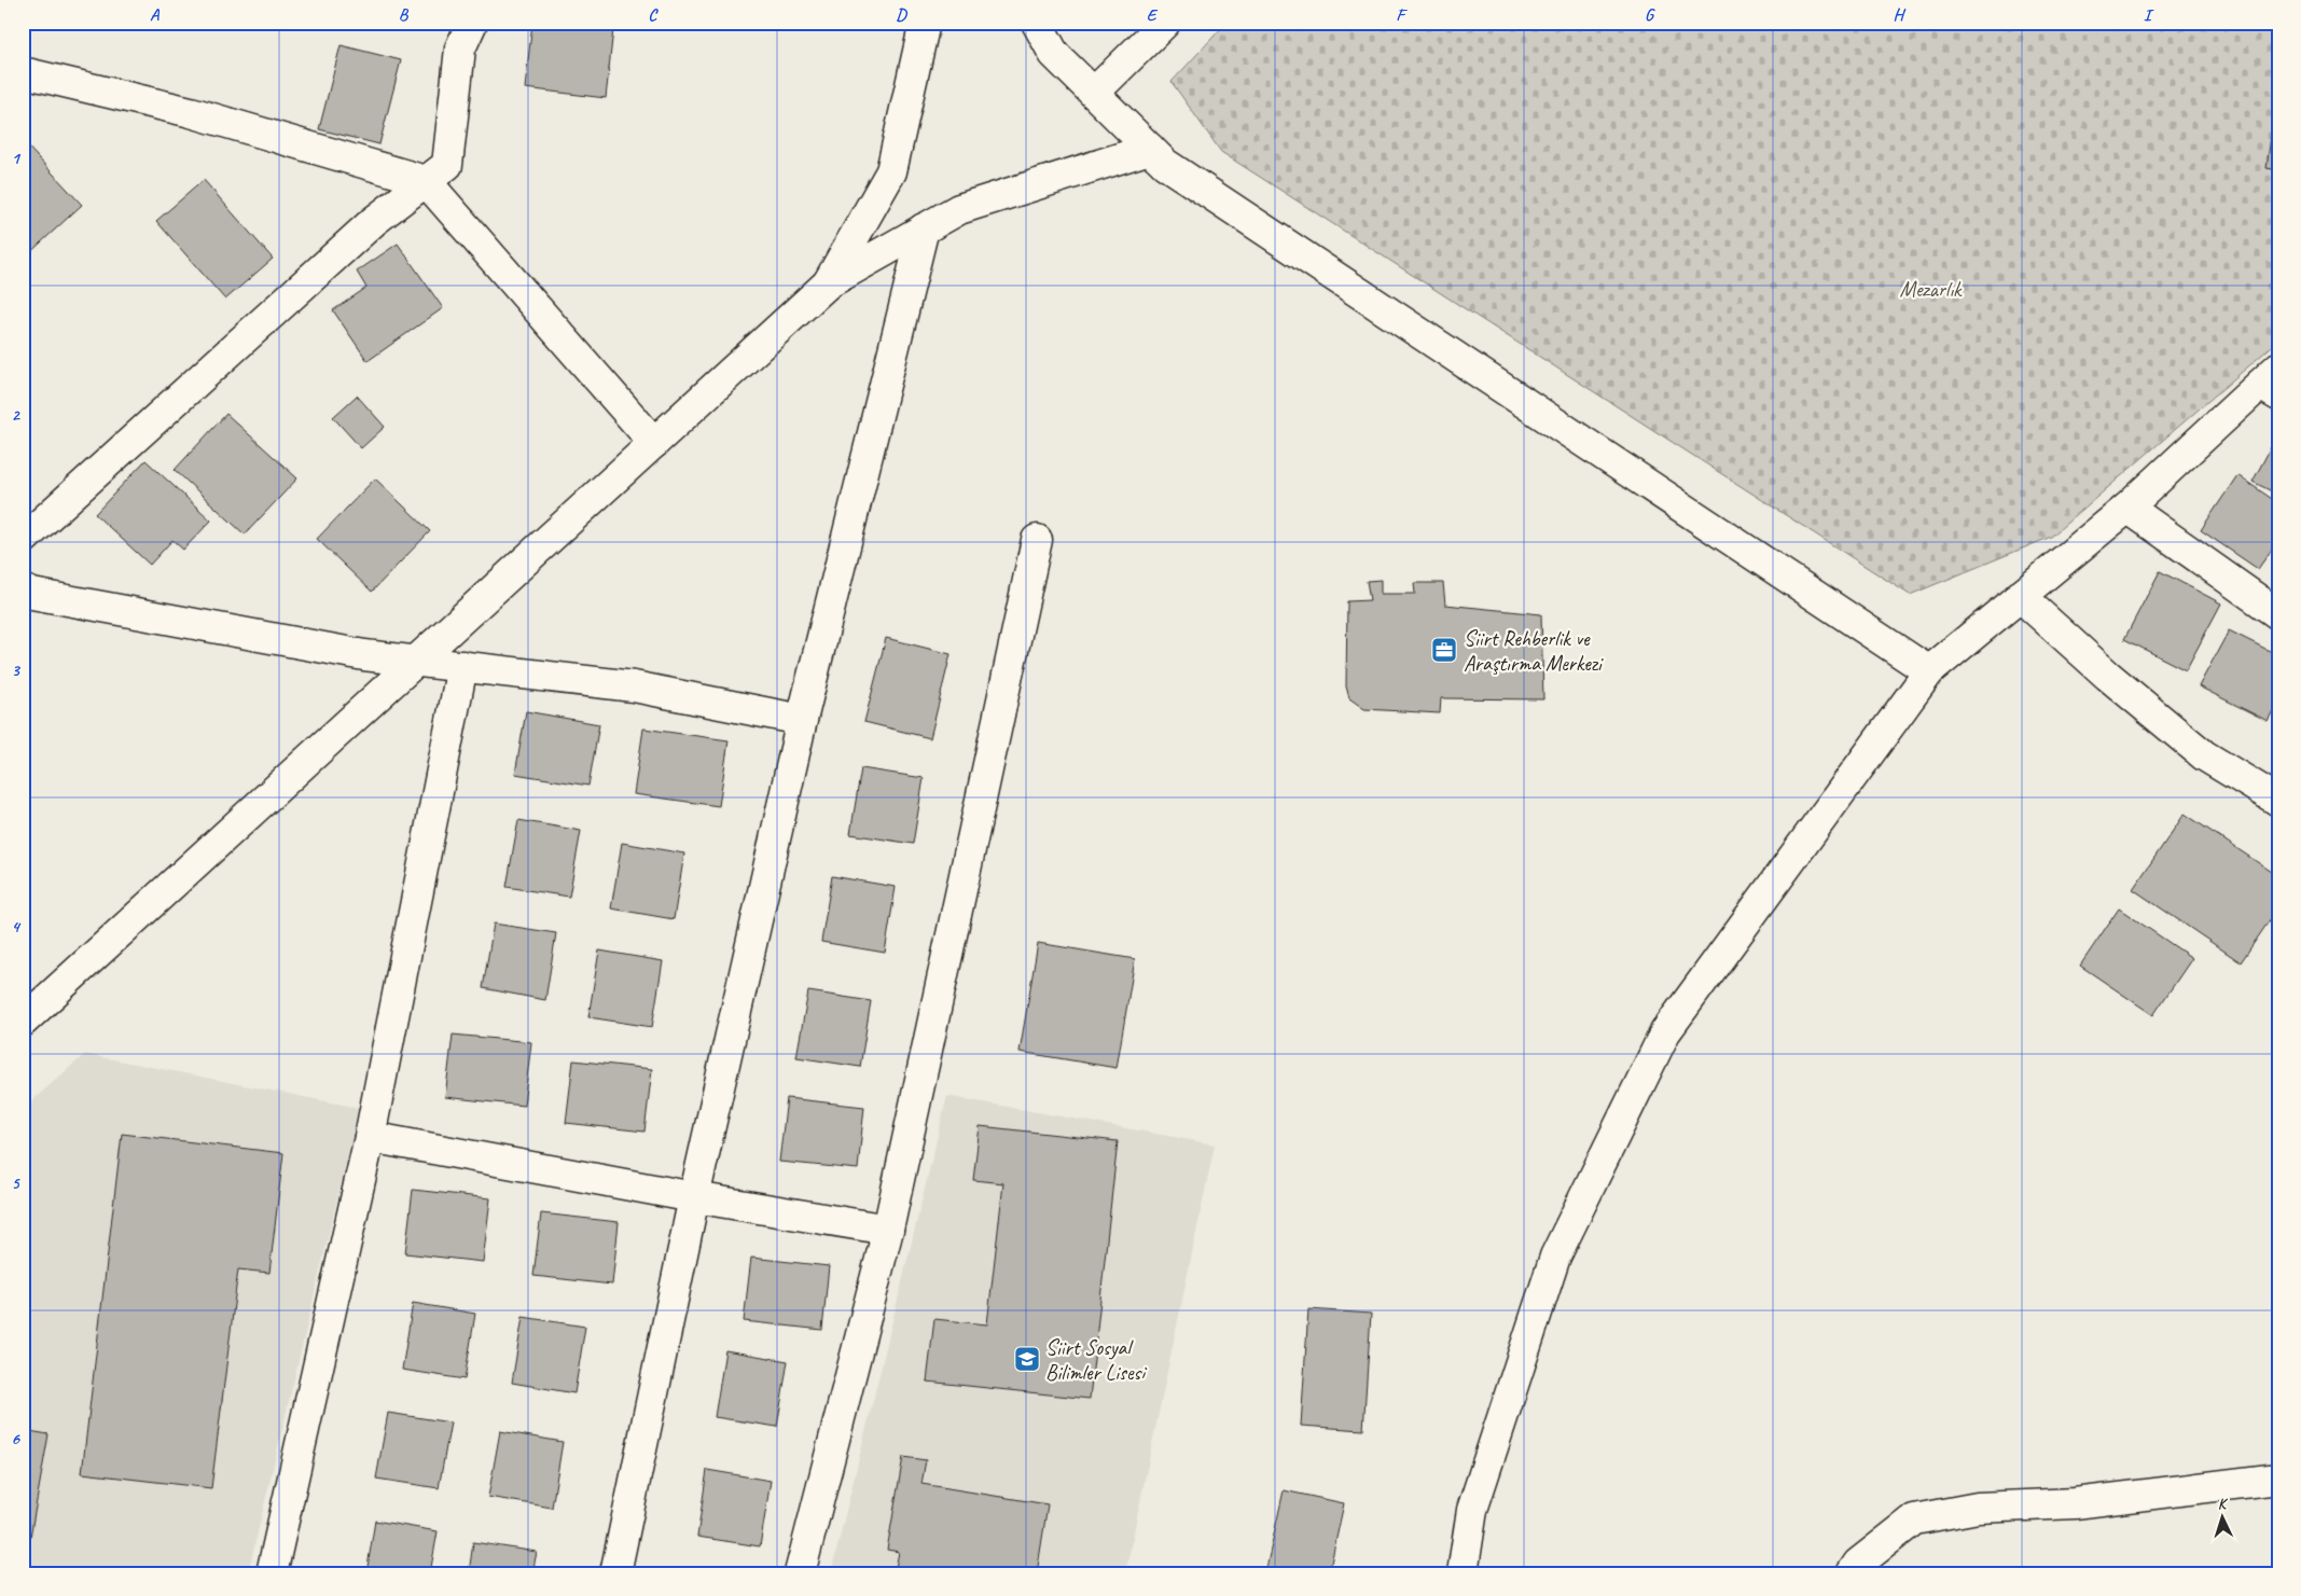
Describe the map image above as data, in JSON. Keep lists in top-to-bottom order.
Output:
{
  "parks": ["Mezarlık"],
  "places": {
    "office": ["Siirt Rehberlik ve Araştırma Merkezi"],
    "school or university": ["Siirt Sosyal Bilimler Lisesi"]
  },
  "north": "top",
  "grid": {
    "columns": [
      "A",
      "B",
      "C",
      "D",
      "E",
      "F",
      "G",
      "H",
      "I"
    ],
    "rows": [
      "1",
      "2",
      "3",
      "4",
      "5",
      "6"
    ]
  }
}
